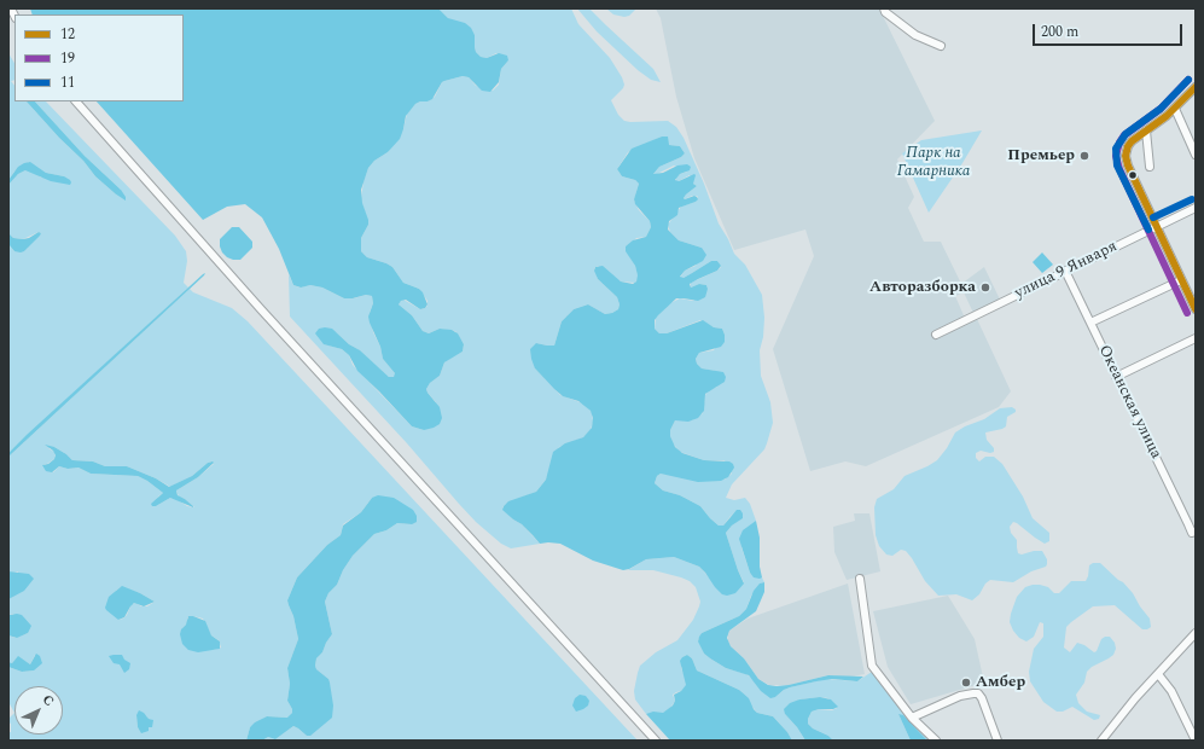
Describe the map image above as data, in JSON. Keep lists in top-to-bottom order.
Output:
{
  "streets": {
    "street": ["улица 9 Января", "Океанская улица"]
  },
  "crossings": [
    ["улица 9 Января", "Океанская улица"]
  ],
  "parks": ["Парк на Гамарника"],
  "places": ["Премьер", "Авторазборка", "Амбер"],
  "lines": ["transit line 19", "transit line 11", "transit line 12"],
  "legend": ["12", "19", "11"],
  "scale_bar": "200 m",
  "north": "top right"
}
